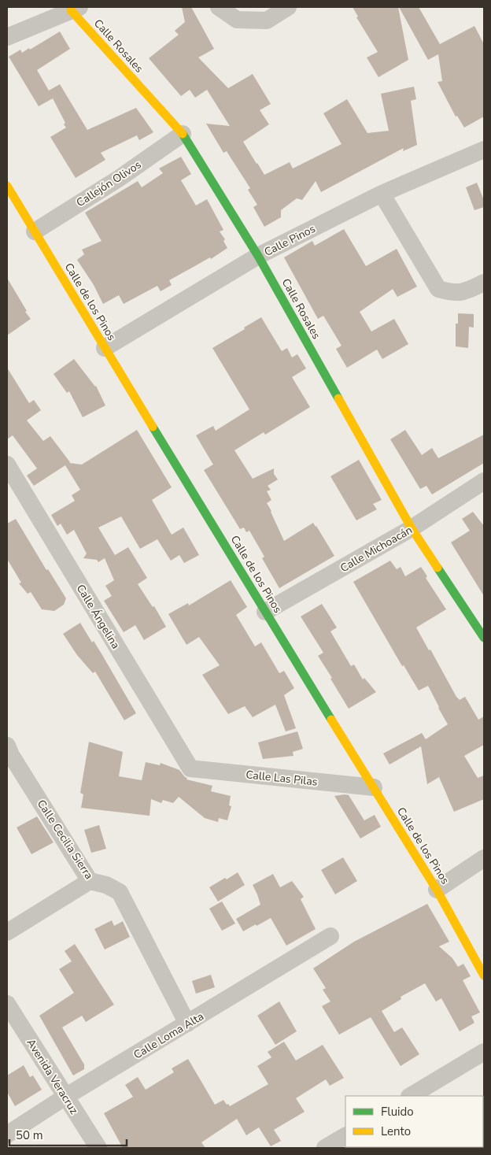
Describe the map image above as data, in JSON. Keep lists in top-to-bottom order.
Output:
{
  "streets": {
    "street": [
      "Calle Rosales",
      "Callejón Olivos",
      "Calle Pinos",
      "Calle de los Pinos",
      "Calle Michoacán",
      "Calle Ángelina",
      "Calle Las Pilas",
      "Calle Cecilia Sierra",
      "Calle Loma Alta",
      "Avenida Veracruz"
    ]
  },
  "crossings": [
    ["Calle Rosales", "Callejón Olivos"],
    ["Calle Rosales", "Calle Pinos"],
    ["Calle Rosales", "Calle Michoacán"],
    ["Callejón Olivos", "Calle de los Pinos"],
    ["Calle Pinos", "Calle de los Pinos"],
    ["Calle de los Pinos", "Calle Michoacán"],
    ["Calle de los Pinos", "Calle Las Pilas"],
    ["Calle Ángelina", "Calle Las Pilas"],
    ["Calle Cecilia Sierra", "Calle Loma Alta"],
    ["Calle Loma Alta", "Avenida Veracruz"]
  ],
  "legend": ["Fluido", "Lento"],
  "scale_bar": "50 m"
}
